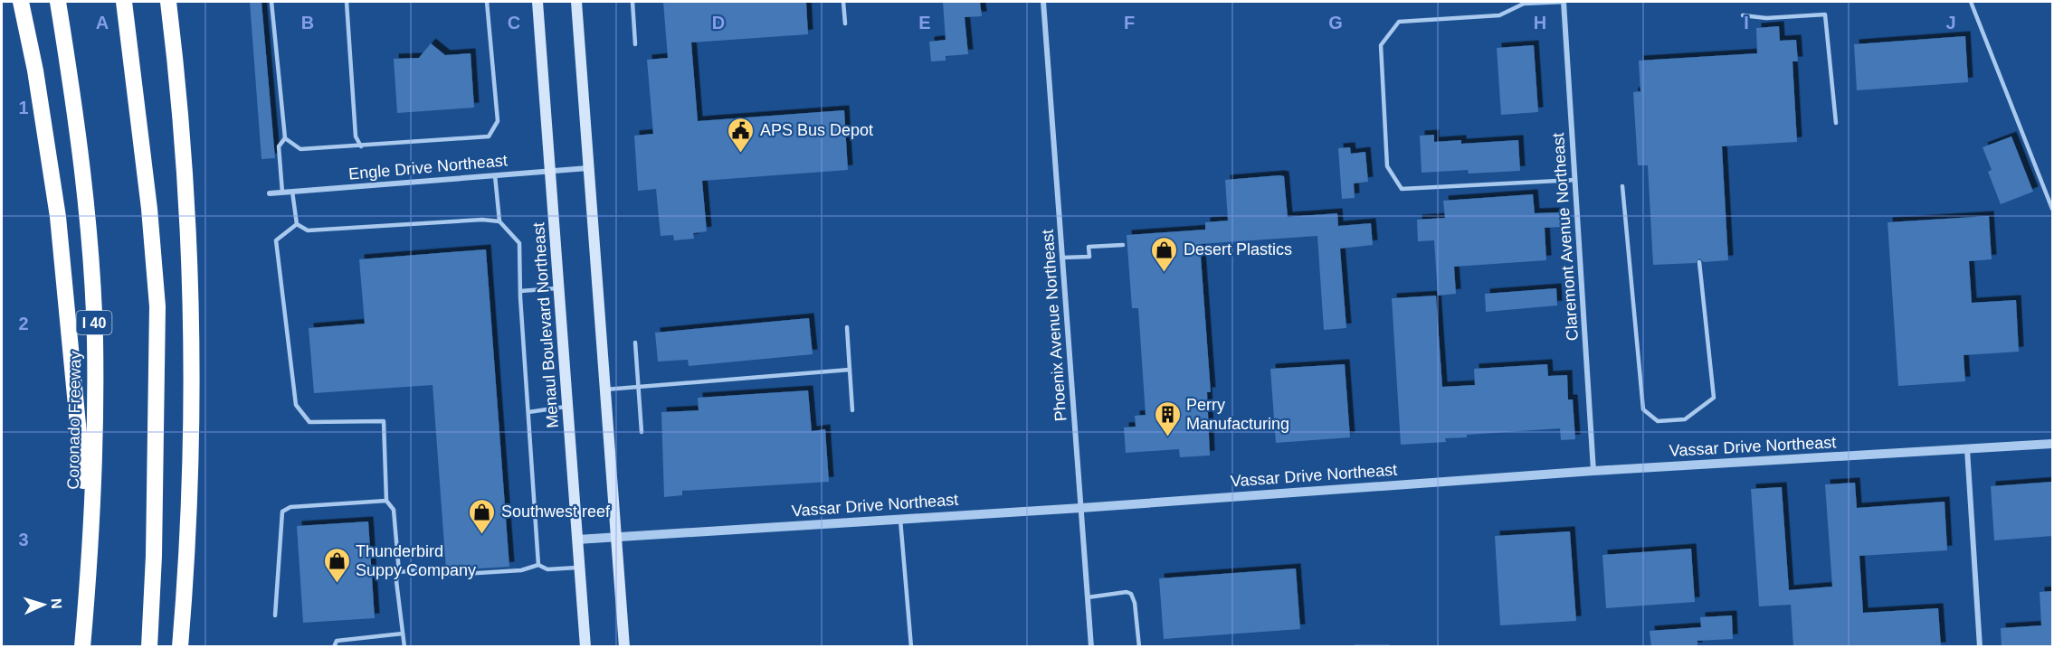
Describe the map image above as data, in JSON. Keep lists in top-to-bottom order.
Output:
{
  "streets": {
    "highway": ["I 40", "Coronado Freeway"],
    "main road": ["Menaul Boulevard Northeast"],
    "street": [
      "Engle Drive Northeast",
      "Claremont Avenue Northeast",
      "Phoenix Avenue Northeast",
      "Vassar Drive Northeast"
    ]
  },
  "crossings": [
    ["Engle Drive Northeast", "Menaul Boulevard Northeast"],
    ["Claremont Avenue Northeast", "Vassar Drive Northeast"],
    ["Menaul Boulevard Northeast", "Vassar Drive Northeast"],
    ["Phoenix Avenue Northeast", "Vassar Drive Northeast"]
  ],
  "places": {
    "public building": ["APS Bus Depot"],
    "shop": ["Desert Plastics", "Southwest reef", "Thunderbird Suppy Company"],
    "building": ["Perry Manufacturing"]
  },
  "north": "right",
  "grid": {
    "columns": [
      "A",
      "B",
      "C",
      "D",
      "E",
      "F",
      "G",
      "H",
      "I",
      "J"
    ],
    "rows": ["1", "2", "3"]
  }
}
